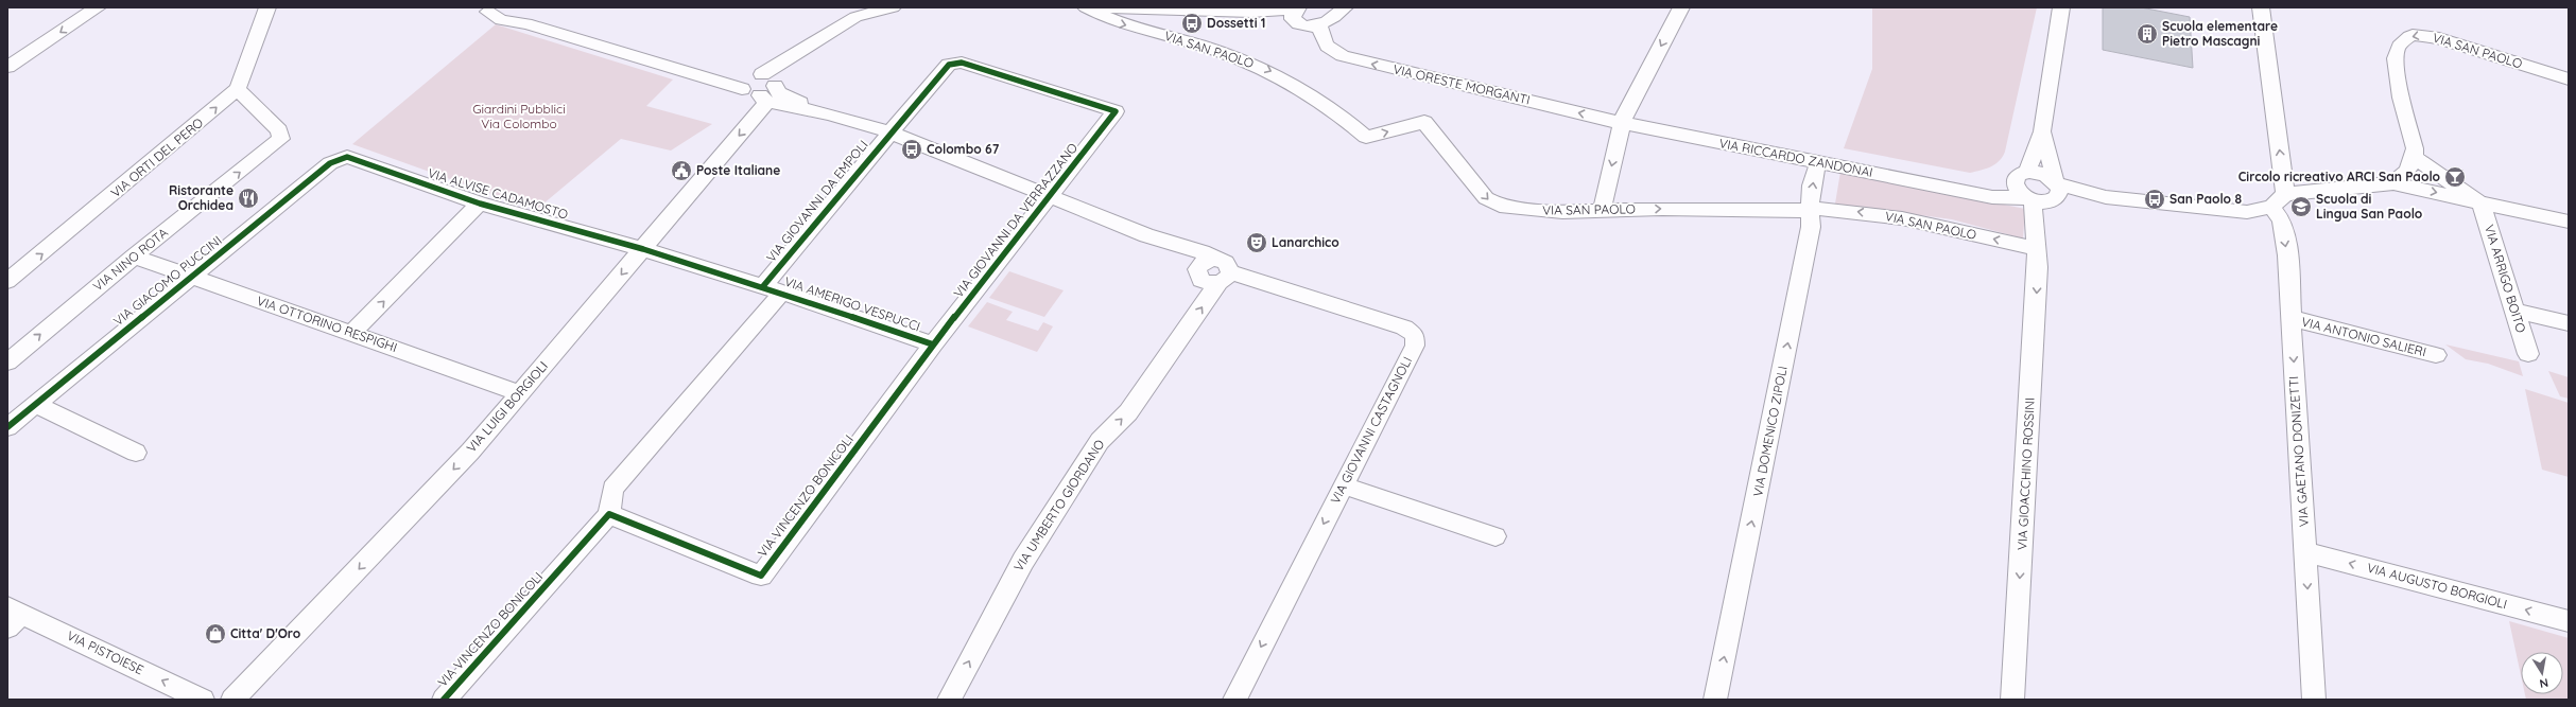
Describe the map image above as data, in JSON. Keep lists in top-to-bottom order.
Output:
{
  "streets": {
    "street": [
      "VIA SAN PAOLO",
      "VIA ORESTE MORGANTI",
      "VIA ORTI DEL PERO",
      "VIA RICCARDO ZANDONAI",
      "VIA ALVISE CADAMOSTO",
      "VIA GIOVANNI DA EMPOLI",
      "VIA GIOVANNI DA VERRAZZANO",
      "VIA NINO ROTA",
      "VIA ARRIGO BOITO",
      "VIA GIACOMO PUCCINI",
      "VIA AMERIGO VESPUCCI",
      "VIA OTTORINO RESPIGHI",
      "VIA ANTONIO SALIERI",
      "VIA LUIGI BORGIOLI",
      "VIA GIOVANNI CASTAGNOLI",
      "VIA DOMENICO ZIPOLI",
      "VIA GAETANO DONIZETTI",
      "VIA GIOACCHINO ROSSINI",
      "VIA VINCENZO BONICOLI",
      "VIA UMBERTO GIORDANO",
      "VIA AUGUSTO BORGIOLI",
      "VIA PISTOIESE"
    ]
  },
  "crossings": [
    ["VIA SAN PAOLO", "VIA DOMENICO ZIPOLI"],
    ["VIA SAN PAOLO", "VIA GIOACCHINO ROSSINI"],
    ["VIA ORESTE MORGANTI", "VIA RICCARDO ZANDONAI"],
    ["VIA ORTI DEL PERO", "VIA NINO ROTA"],
    ["VIA RICCARDO ZANDONAI", "VIA DOMENICO ZIPOLI"],
    ["VIA ALVISE CADAMOSTO", "VIA GIACOMO PUCCINI"],
    ["VIA ALVISE CADAMOSTO", "VIA AMERIGO VESPUCCI"],
    ["VIA ALVISE CADAMOSTO", "VIA LUIGI BORGIOLI"],
    ["VIA GIOVANNI DA EMPOLI", "VIA GIOVANNI DA VERRAZZANO"],
    ["VIA GIOVANNI DA EMPOLI", "VIA AMERIGO VESPUCCI"],
    ["VIA GIOVANNI DA VERRAZZANO", "VIA AMERIGO VESPUCCI"],
    ["VIA GIOVANNI DA VERRAZZANO", "VIA VINCENZO BONICOLI"],
    ["VIA NINO ROTA", "VIA OTTORINO RESPIGHI"],
    ["VIA GIACOMO PUCCINI", "VIA OTTORINO RESPIGHI"],
    ["VIA AMERIGO VESPUCCI", "VIA LUIGI BORGIOLI"],
    ["VIA AMERIGO VESPUCCI", "VIA VINCENZO BONICOLI"],
    ["VIA OTTORINO RESPIGHI", "VIA LUIGI BORGIOLI"],
    ["VIA ANTONIO SALIERI", "VIA GAETANO DONIZETTI"],
    ["VIA GIOVANNI CASTAGNOLI", "VIA UMBERTO GIORDANO"],
    ["VIA GAETANO DONIZETTI", "VIA AUGUSTO BORGIOLI"]
  ],
  "one_way": [
    "VIA ORESTE MORGANTI",
    "VIA NINO ROTA",
    "VIA GIOVANNI CASTAGNOLI",
    "VIA DOMENICO ZIPOLI",
    "VIA GAETANO DONIZETTI",
    "VIA GIOACCHINO ROSSINI",
    "VIA UMBERTO GIORDANO",
    "VIA AUGUSTO BORGIOLI",
    "VIA PISTOIESE"
  ],
  "parks": ["Giardini Pubblici Via Colombo"],
  "places": {
    "bus stop": ["Dossetti 1", "Colombo 67", "San Paolo 8"],
    "building": ["Scuola elementare Pietro Mascagni"],
    "public building": ["Poste Italiane"],
    "bar": ["Circolo ricreativo ARCI San Paolo"],
    "restaurant": ["Ristorante Orchidea"],
    "school or university": ["Scuola di Lingua San Paolo"],
    "theatre": ["Lanarchico"],
    "shop": ["Citta' D'Oro"]
  },
  "north": "bottom"
}
